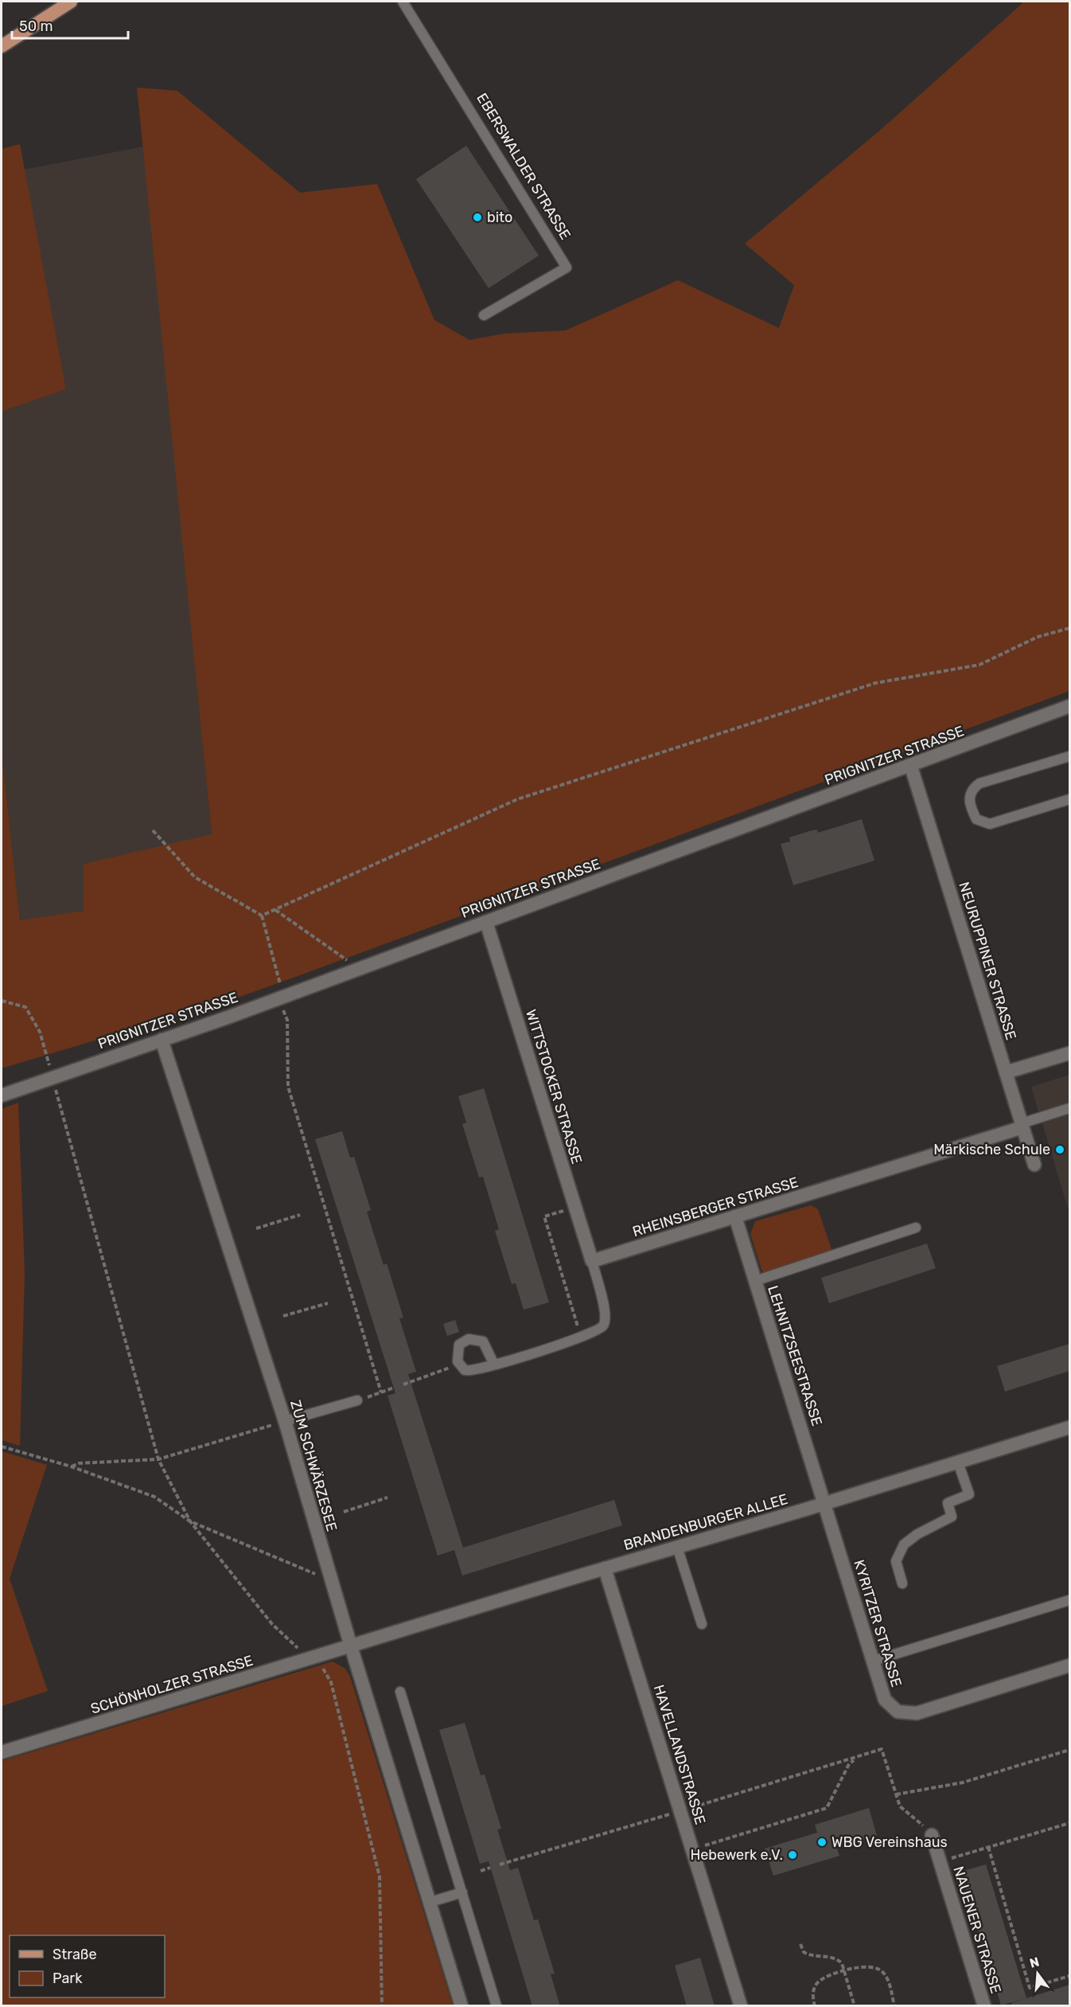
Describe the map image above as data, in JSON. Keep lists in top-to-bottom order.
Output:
{
  "streets": {
    "street": [
      "PRIGNITZER STRASSE",
      "NEURUPPINER STRASSE",
      "WITTSTOCKER STRASSE",
      "RHEINSBERGER STRASSE",
      "LEHNITZSEESTRASSE",
      "ZUM SCHWÄRZESEE",
      "BRANDENBURGER ALLEE",
      "KYRITZER STRASSE",
      "SCHÖNHOLZER STRASSE",
      "HAVELLANDSTRASSE",
      "NAUENER STRASSE"
    ],
    "lane": ["EBERSWALDER STRASSE"]
  },
  "crossings": [
    ["PRIGNITZER STRASSE", "NEURUPPINER STRASSE"],
    ["PRIGNITZER STRASSE", "WITTSTOCKER STRASSE"],
    ["PRIGNITZER STRASSE", "ZUM SCHWÄRZESEE"],
    ["NEURUPPINER STRASSE", "RHEINSBERGER STRASSE"],
    ["WITTSTOCKER STRASSE", "RHEINSBERGER STRASSE"],
    ["RHEINSBERGER STRASSE", "LEHNITZSEESTRASSE"],
    ["LEHNITZSEESTRASSE", "BRANDENBURGER ALLEE"],
    ["LEHNITZSEESTRASSE", "KYRITZER STRASSE"],
    ["ZUM SCHWÄRZESEE", "BRANDENBURGER ALLEE"],
    ["ZUM SCHWÄRZESEE", "SCHÖNHOLZER STRASSE"],
    ["BRANDENBURGER ALLEE", "KYRITZER STRASSE"],
    ["BRANDENBURGER ALLEE", "SCHÖNHOLZER STRASSE"],
    ["BRANDENBURGER ALLEE", "HAVELLANDSTRASSE"]
  ],
  "places": [
    "bito",
    "Märkische Schule",
    "WBG Vereinshaus",
    "Hebewerk e.V."
  ],
  "legend": ["Straße", "Park"],
  "scale_bar": "50 m",
  "north": "top"
}
